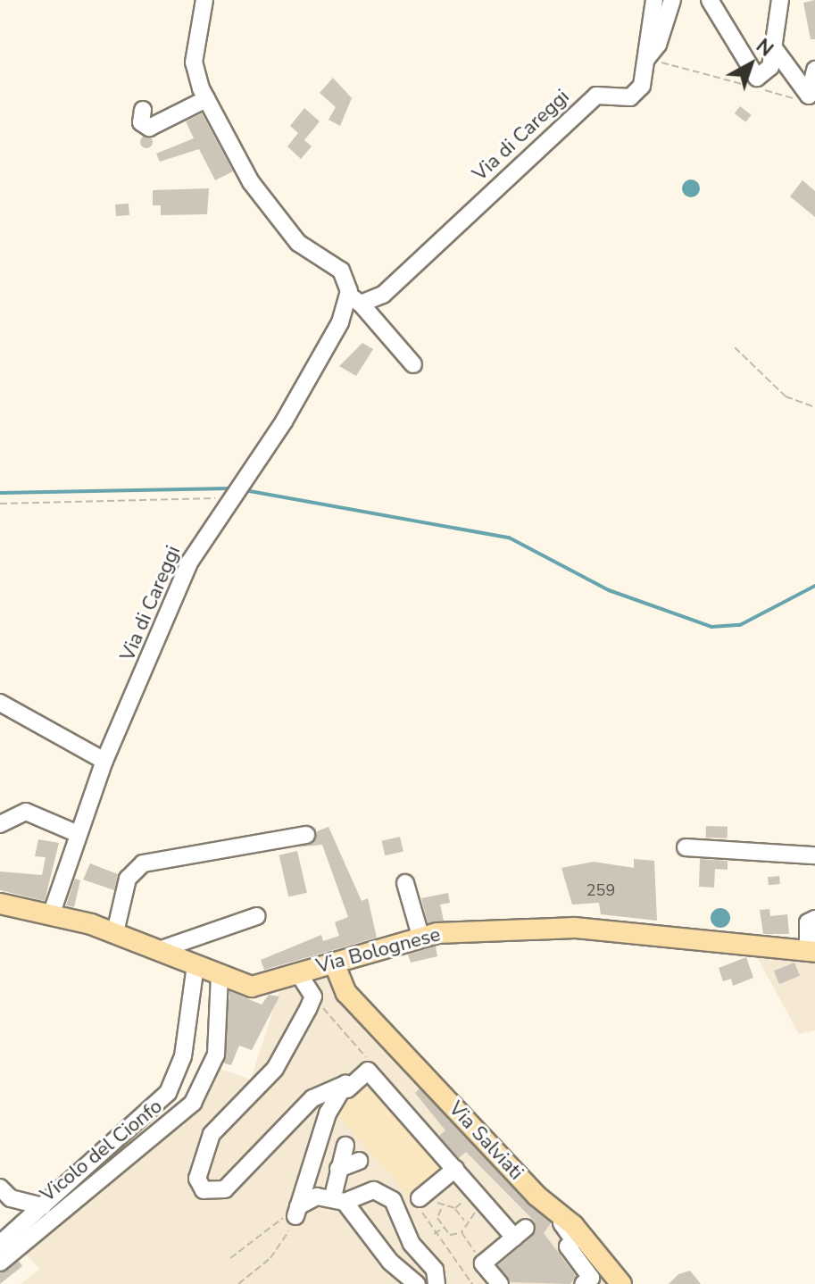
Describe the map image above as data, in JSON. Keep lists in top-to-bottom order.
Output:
{
  "streets": {
    "main road": ["Via Bolognese", "Via Salviati"],
    "street": ["Via di Careggi", "Vicolo del Cionfo"]
  },
  "crossings": [
    ["Via di Careggi", "Via Bolognese"],
    ["Via Bolognese", "Via Salviati"],
    ["Via Bolognese", "Vicolo del Cionfo"]
  ],
  "house_numbers": ["259"],
  "north": "top right"
}
